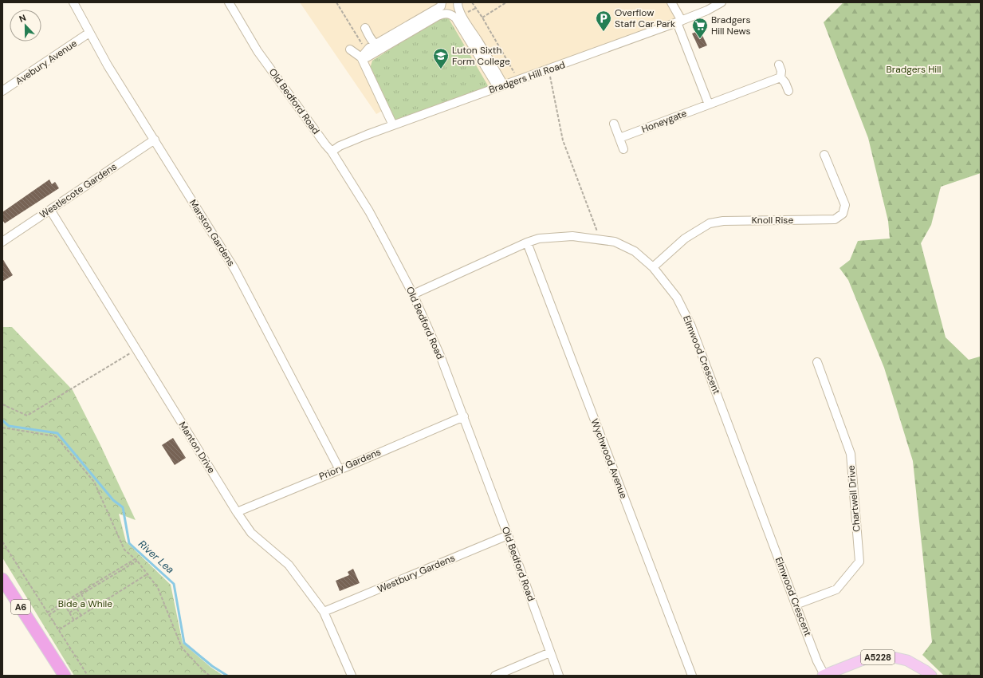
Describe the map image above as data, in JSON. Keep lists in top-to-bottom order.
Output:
{
  "streets": {
    "highway": ["A6"],
    "main road": ["A5228"],
    "street": [
      "Avebury Avenue",
      "Bradgers Hill Road",
      "Old Bedford Road",
      "Honeygate",
      "Westlecote Gardens",
      "Knoll Rise",
      "Marston Gardens",
      "Elmwood Crescent",
      "Manton Drive",
      "Wychwood Avenue",
      "Priory Gardens",
      "Chartwell Drive",
      "Westbury Gardens"
    ]
  },
  "crossings": [
    ["Avebury Avenue", "Marston Gardens"],
    ["Bradgers Hill Road", "Old Bedford Road"],
    ["Old Bedford Road", "Elmwood Crescent"],
    ["Old Bedford Road", "Priory Gardens"],
    ["Old Bedford Road", "Westbury Gardens"],
    ["Westlecote Gardens", "Marston Gardens"],
    ["Westlecote Gardens", "Manton Drive"],
    ["Knoll Rise", "Elmwood Crescent"],
    ["Marston Gardens", "Priory Gardens"],
    ["Elmwood Crescent", "Wychwood Avenue"],
    ["Elmwood Crescent", "Chartwell Drive"],
    ["Elmwood Crescent", "A5228"],
    ["Manton Drive", "Priory Gardens"],
    ["Manton Drive", "Westbury Gardens"]
  ],
  "water": ["River Lea"],
  "parks": ["Bradgers Hill", "Bide a While"],
  "places": {
    "parking": ["Overflow Staff Car Park"],
    "supermarket": ["Bradgers Hill News"],
    "school or university": ["Luton Sixth Form College"]
  },
  "north": "top"
}
